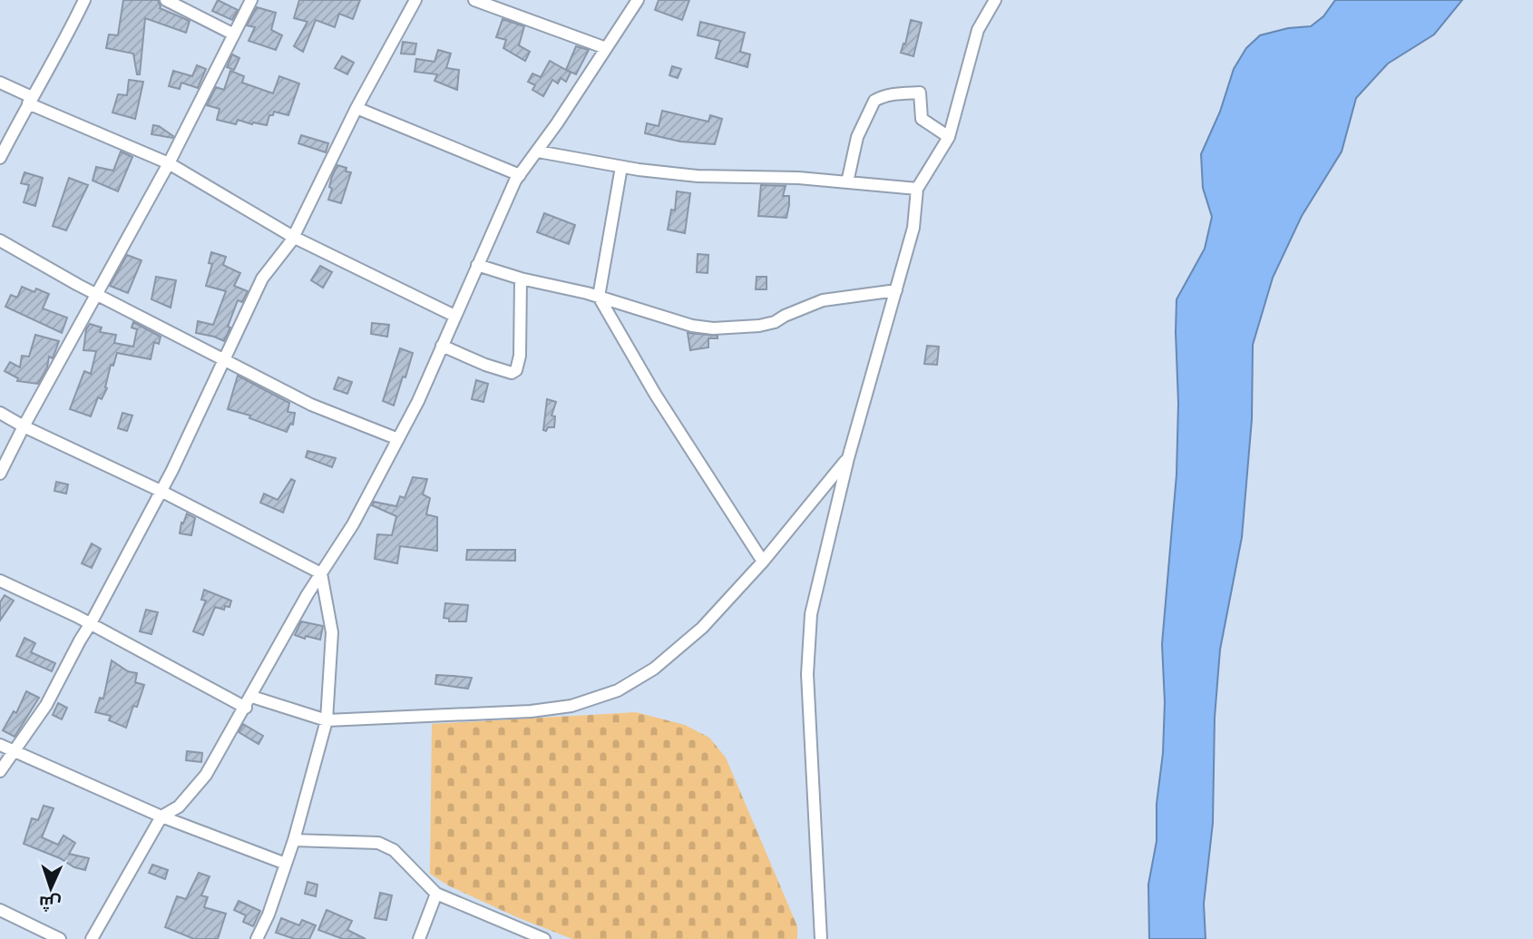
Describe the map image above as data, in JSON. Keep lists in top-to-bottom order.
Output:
{
  "north": "bottom"
}
